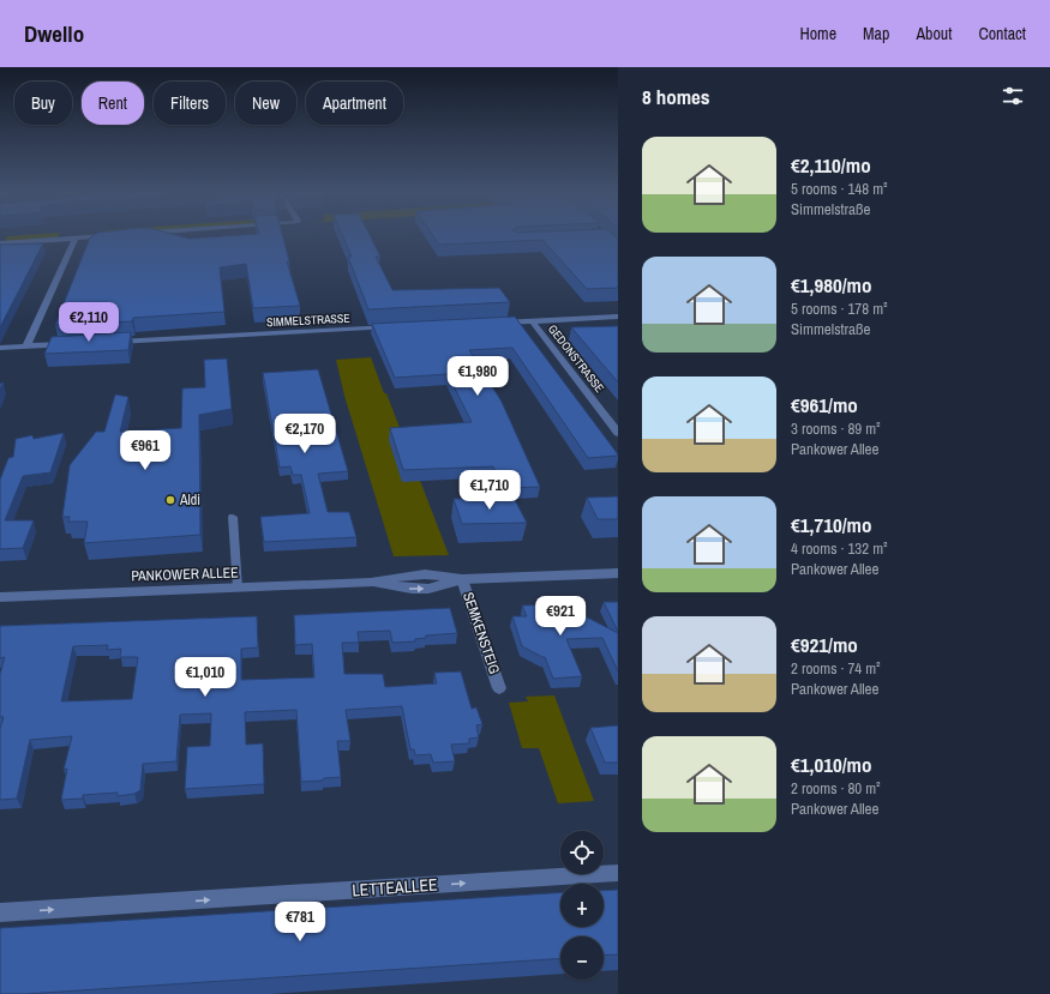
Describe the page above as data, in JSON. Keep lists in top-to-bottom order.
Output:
{
  "streets": {
    "street": [
      "SIMMELSTRASSE",
      "GEDONSTRASSE",
      "PANKOWER ALLEE",
      "SEMKENSTEIG",
      "LETTEALLEE"
    ]
  },
  "crossings": [
    ["PANKOWER ALLEE", "SEMKENSTEIG"]
  ],
  "one_way": ["LETTEALLEE"],
  "places": ["Aldi"],
  "page": {
    "header": "Dwello",
    "nav": [
      "Home",
      "Map",
      "About",
      "Contact"
    ],
    "heading": "8 homes",
    "chip": [
      "Buy",
      "Rent",
      "Filters",
      "New",
      "Apartment"
    ],
    "list": [
      {
        "name": "€2,110/mo",
        "note": "5 rooms · 148 m² · Simmelstraße"
      },
      {
        "name": "€1,980/mo",
        "note": "5 rooms · 178 m² · Simmelstraße"
      },
      {
        "name": "€961/mo",
        "note": "3 rooms · 89 m² · Pankower Allee"
      },
      {
        "name": "€1,710/mo",
        "note": "4 rooms · 132 m² · Pankower Allee"
      },
      {
        "name": "€921/mo",
        "note": "2 rooms · 74 m² · Pankower Allee"
      },
      {
        "name": "€1,010/mo",
        "note": "2 rooms · 80 m² · Pankower Allee"
      }
    ],
    "price": [
      "€2,110",
      "€1,980",
      "€2,170",
      "€961",
      "€1,710",
      "€921",
      "€1,010",
      "€781"
    ],
    "map_buttons": ["+", "−"]
  }
}
